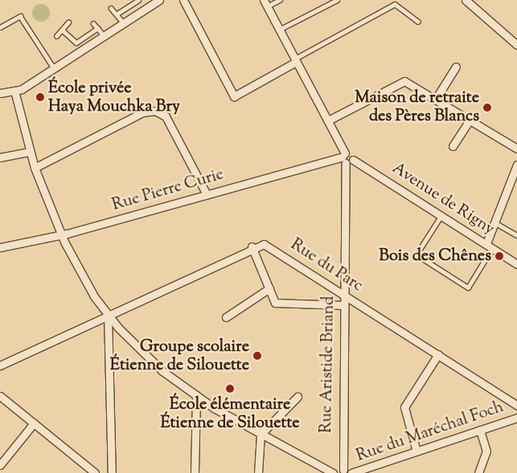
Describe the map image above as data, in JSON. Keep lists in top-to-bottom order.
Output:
{
  "streets": {
    "street": [
      "Rue Pierre Curie",
      "Avenue de Rigny",
      "Rue du Parc",
      "Rue Aristide Briand",
      "Rue du Maréchal Foch"
    ]
  },
  "crossings": [
    ["Rue Pierre Curie", "Avenue de Rigny"],
    ["Rue Pierre Curie", "Rue Aristide Briand"],
    ["Avenue de Rigny", "Rue Aristide Briand"],
    ["Rue du Parc", "Rue Aristide Briand"],
    ["Rue Aristide Briand", "Rue du Maréchal Foch"]
  ],
  "places": [
    "École privée Haya Mouchka Bry",
    "Maison de retraite des Pères Blancs",
    "Bois des Chênes",
    "Groupe scolaire Étienne de Silouette",
    "École élémentaire Étienne de Silouette"
  ]
}
